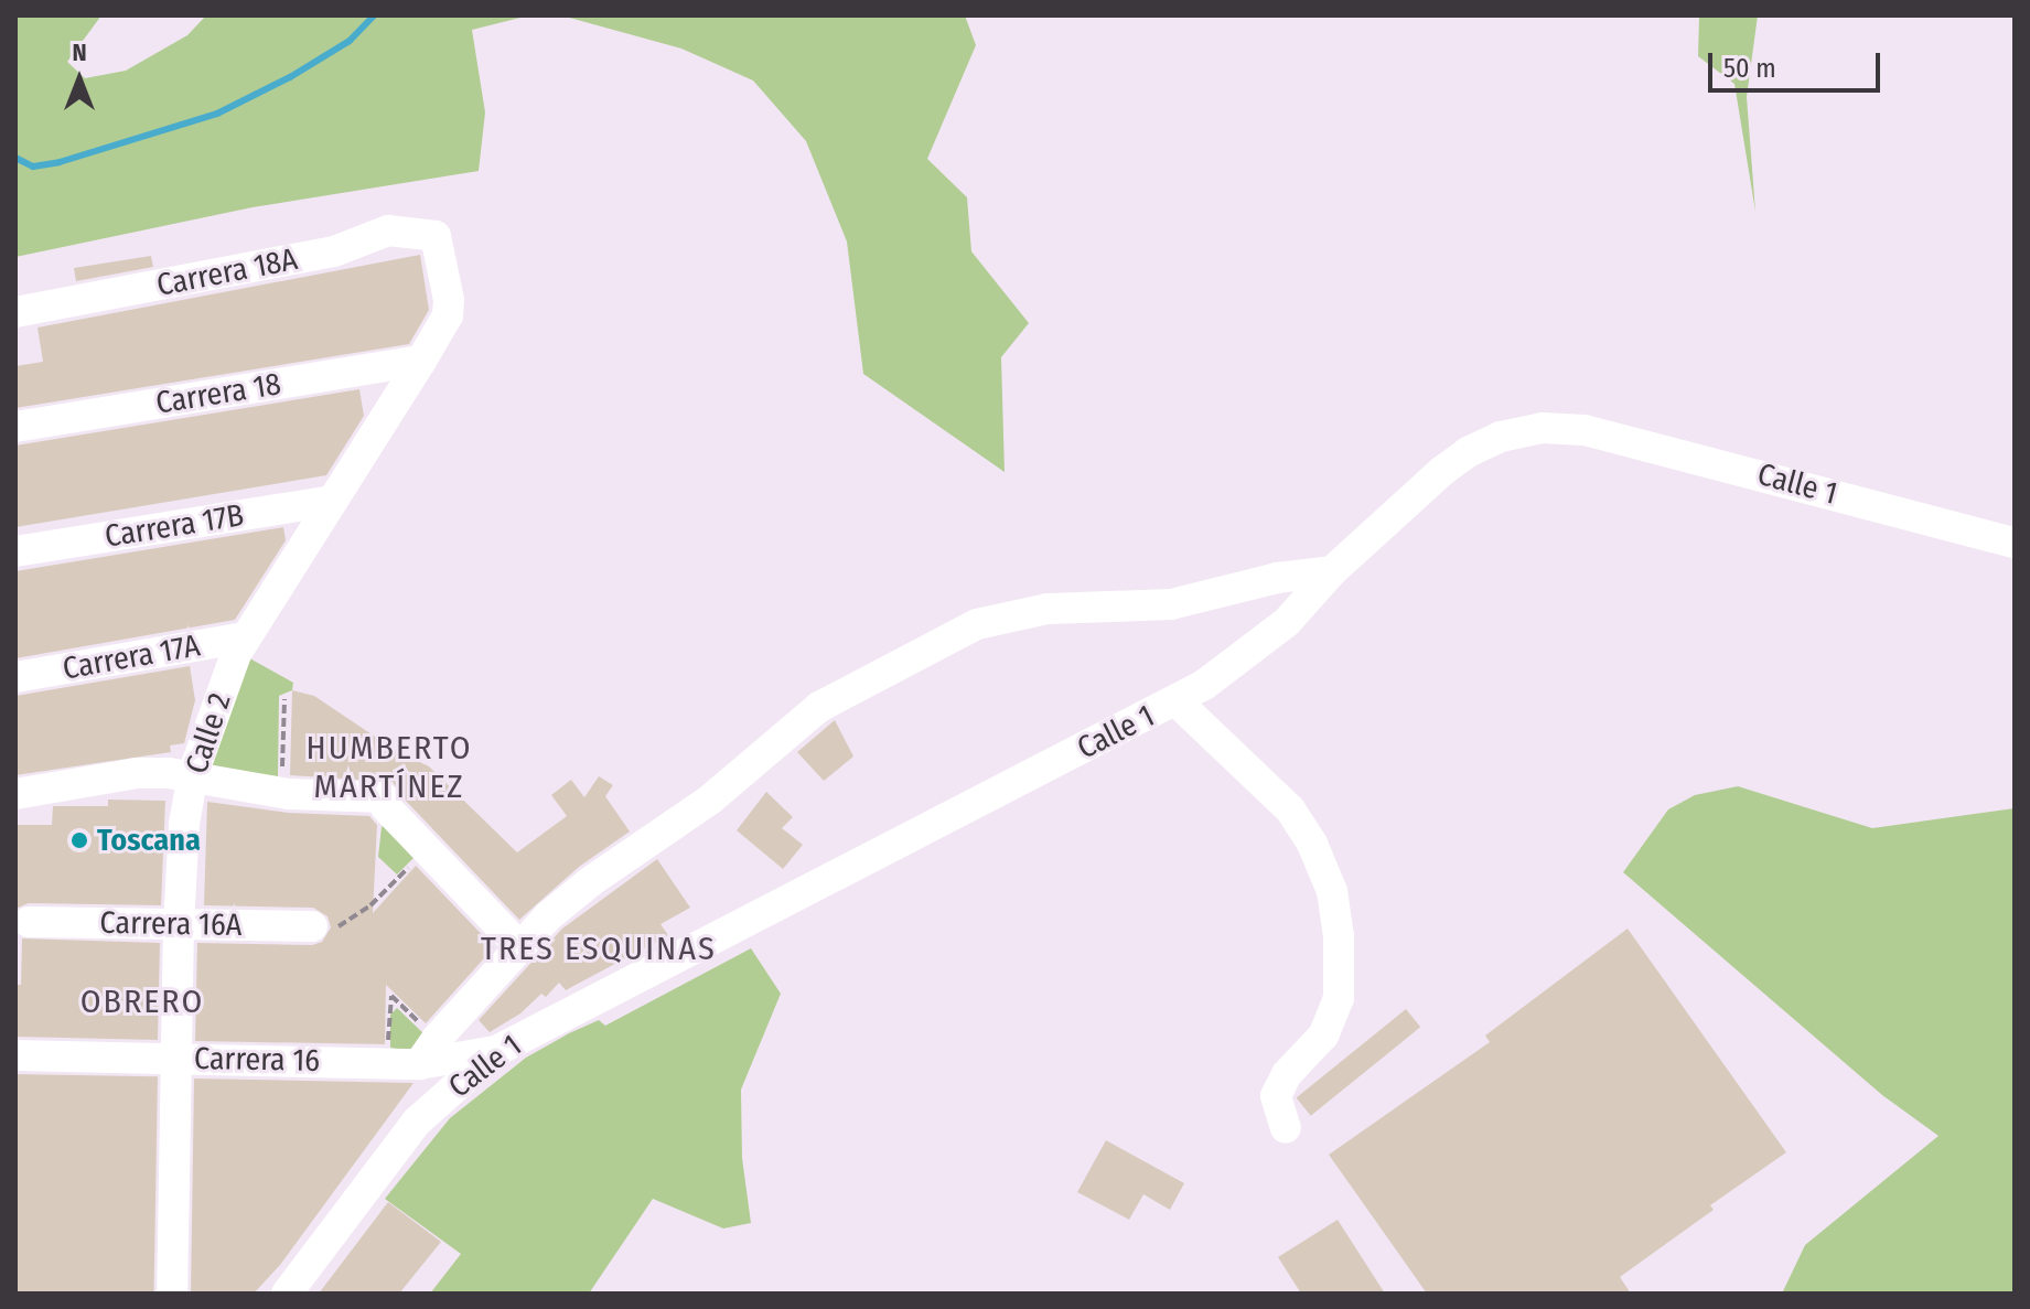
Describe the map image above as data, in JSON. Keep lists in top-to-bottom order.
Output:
{
  "streets": {
    "street": [
      "Carrera 18A",
      "Carrera 18",
      "Calle 1",
      "Carrera 17B",
      "Carrera 17A",
      "Calle 2",
      "Carrera 16A",
      "Carrera 16"
    ]
  },
  "crossings": [
    ["Carrera 18A", "Calle 2"],
    ["Carrera 18", "Calle 2"],
    ["Calle 1", "Carrera 16"],
    ["Carrera 17B", "Calle 2"],
    ["Carrera 17A", "Calle 2"],
    ["Calle 2", "Carrera 16A"],
    ["Calle 2", "Carrera 16"]
  ],
  "districts": ["HUMBERTO MARTÍNEZ", "TRES ESQUINAS", "OBRERO"],
  "places": ["Toscana"],
  "scale_bar": "50 m",
  "north": "top"
}
